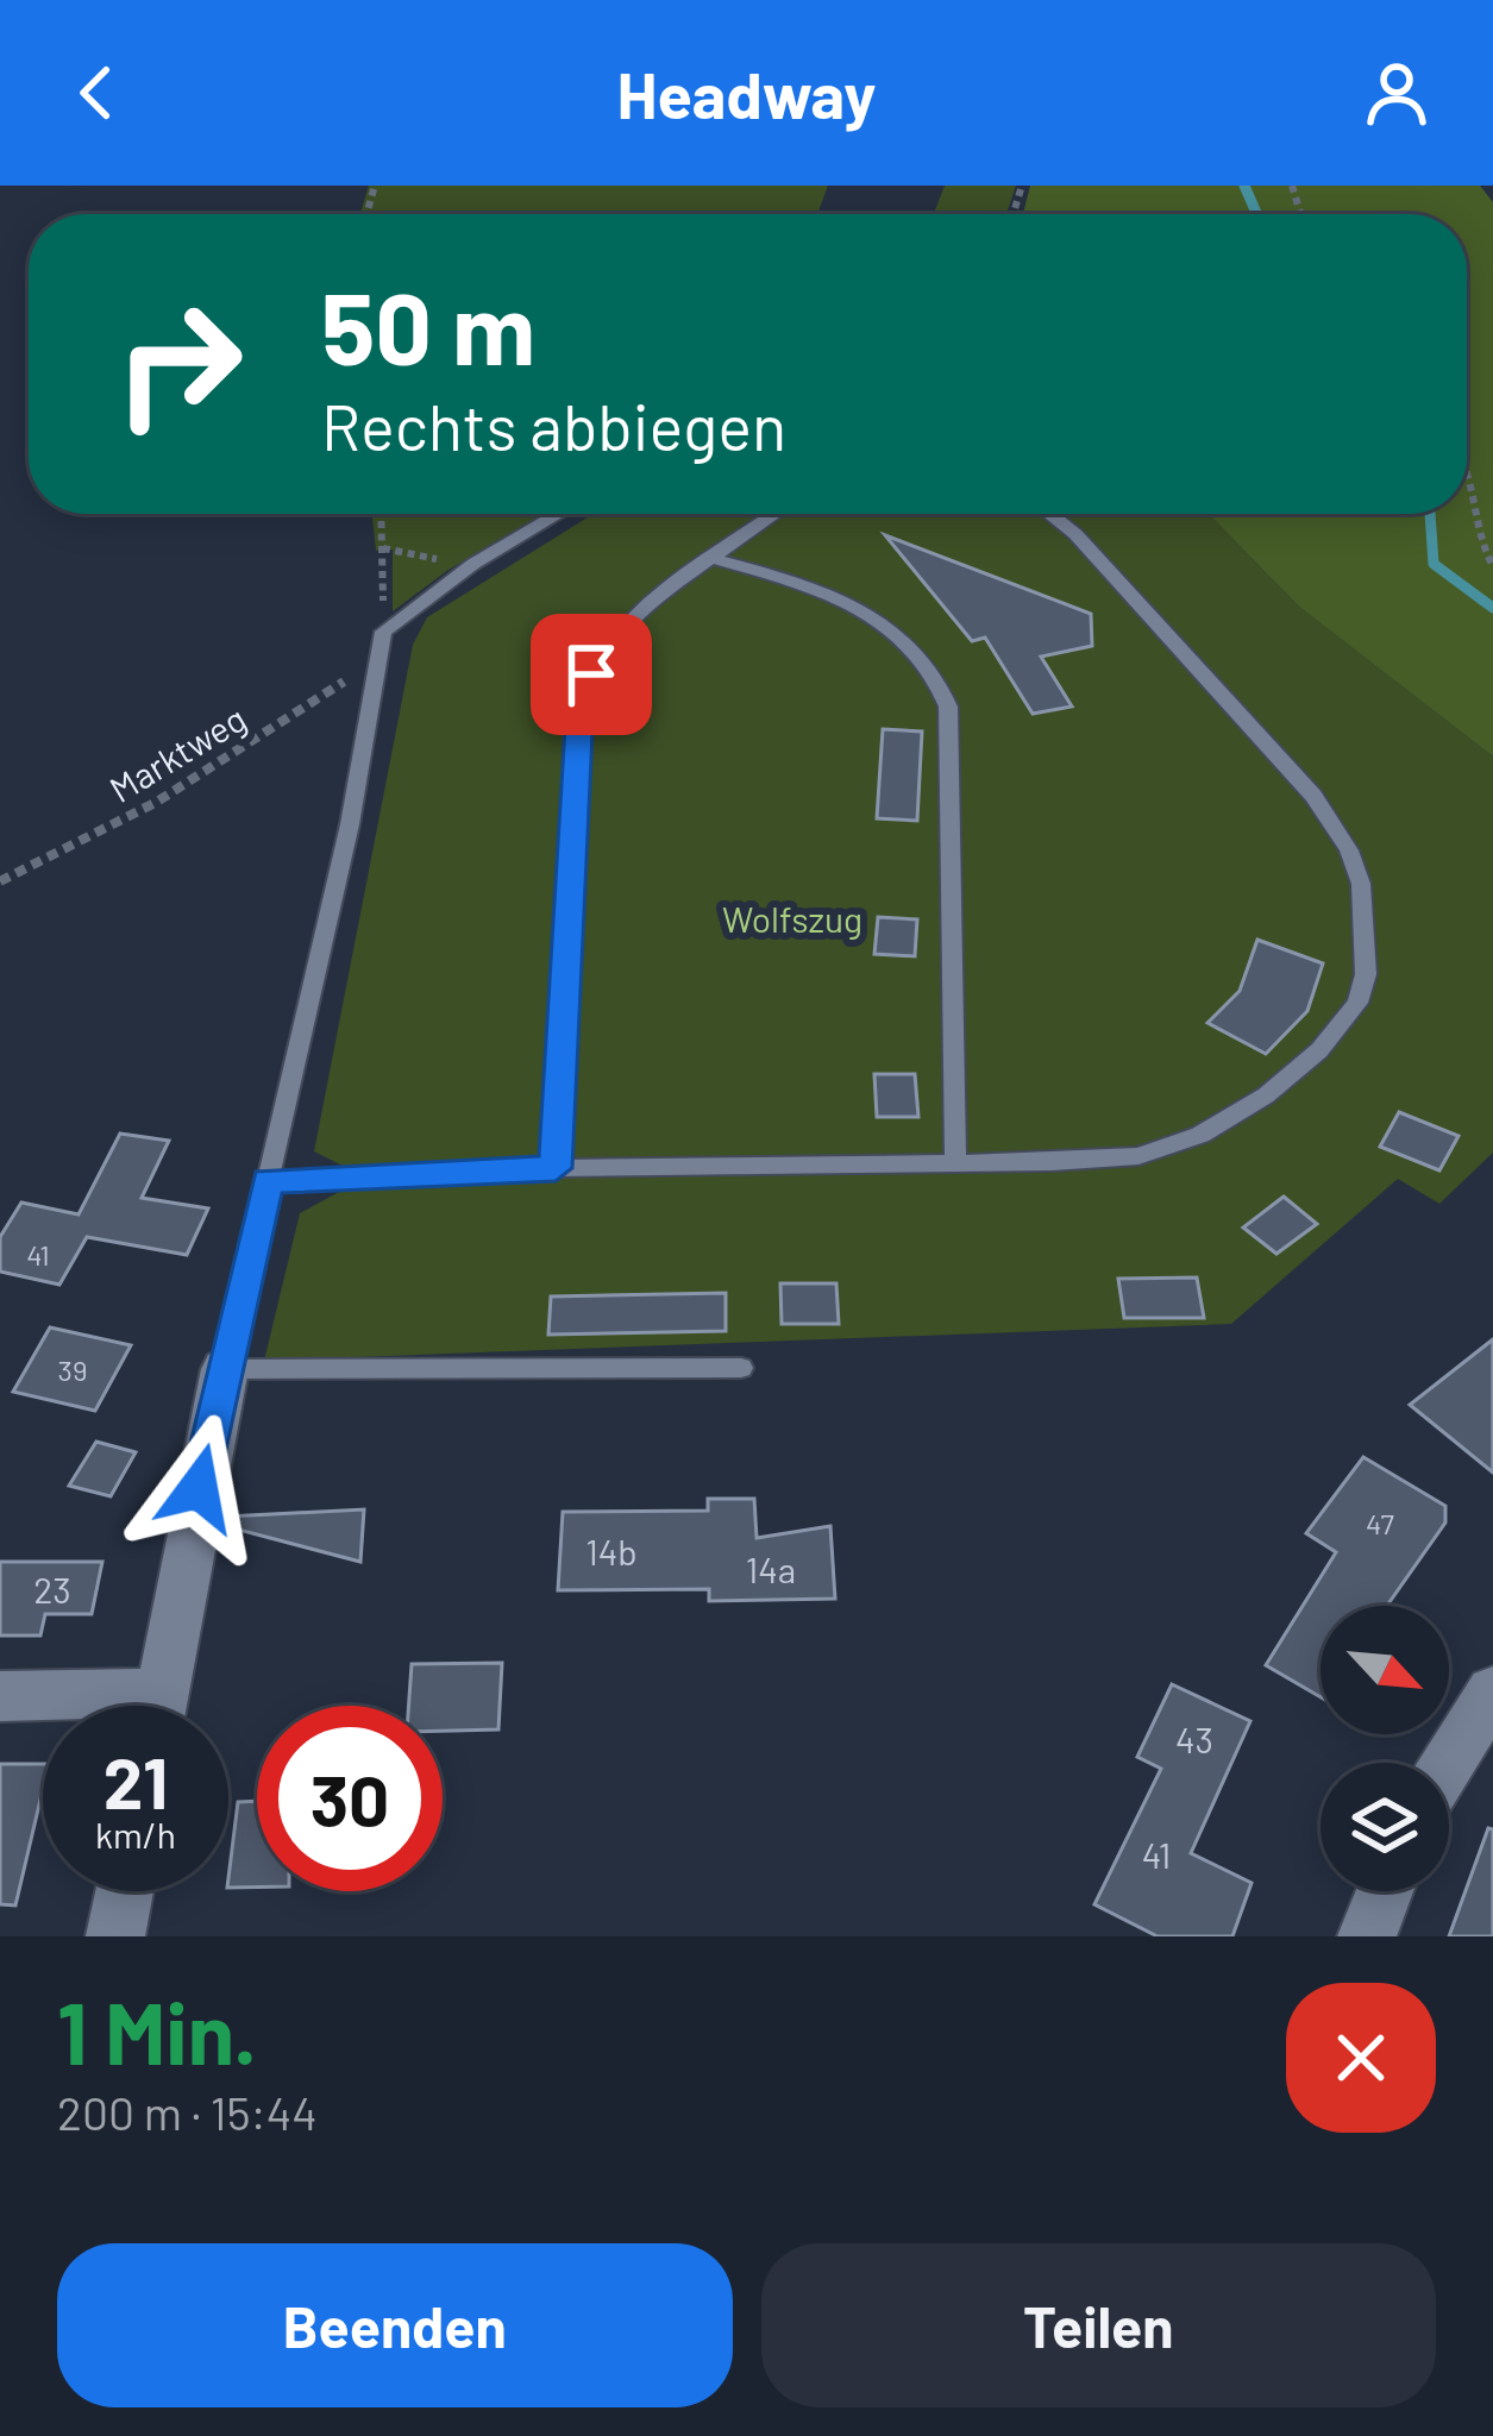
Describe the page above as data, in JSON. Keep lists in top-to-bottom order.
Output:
{
  "streets": {
    "path": ["Marktweg"]
  },
  "parks": ["Wolfszug"],
  "house_numbers": [
    "41",
    "39",
    "47",
    "14b",
    "14a",
    "23",
    "43",
    "41"
  ],
  "north": "bottom right",
  "page": {
    "header": "Headway",
    "turn": ["50 m", "Rechts abbiegen"],
    "speed": "21 km/h",
    "limit": "30",
    "heading": ["1 Min.", "200 m · 15:44"],
    "buttons": ["Beenden", "Teilen"]
  }
}
